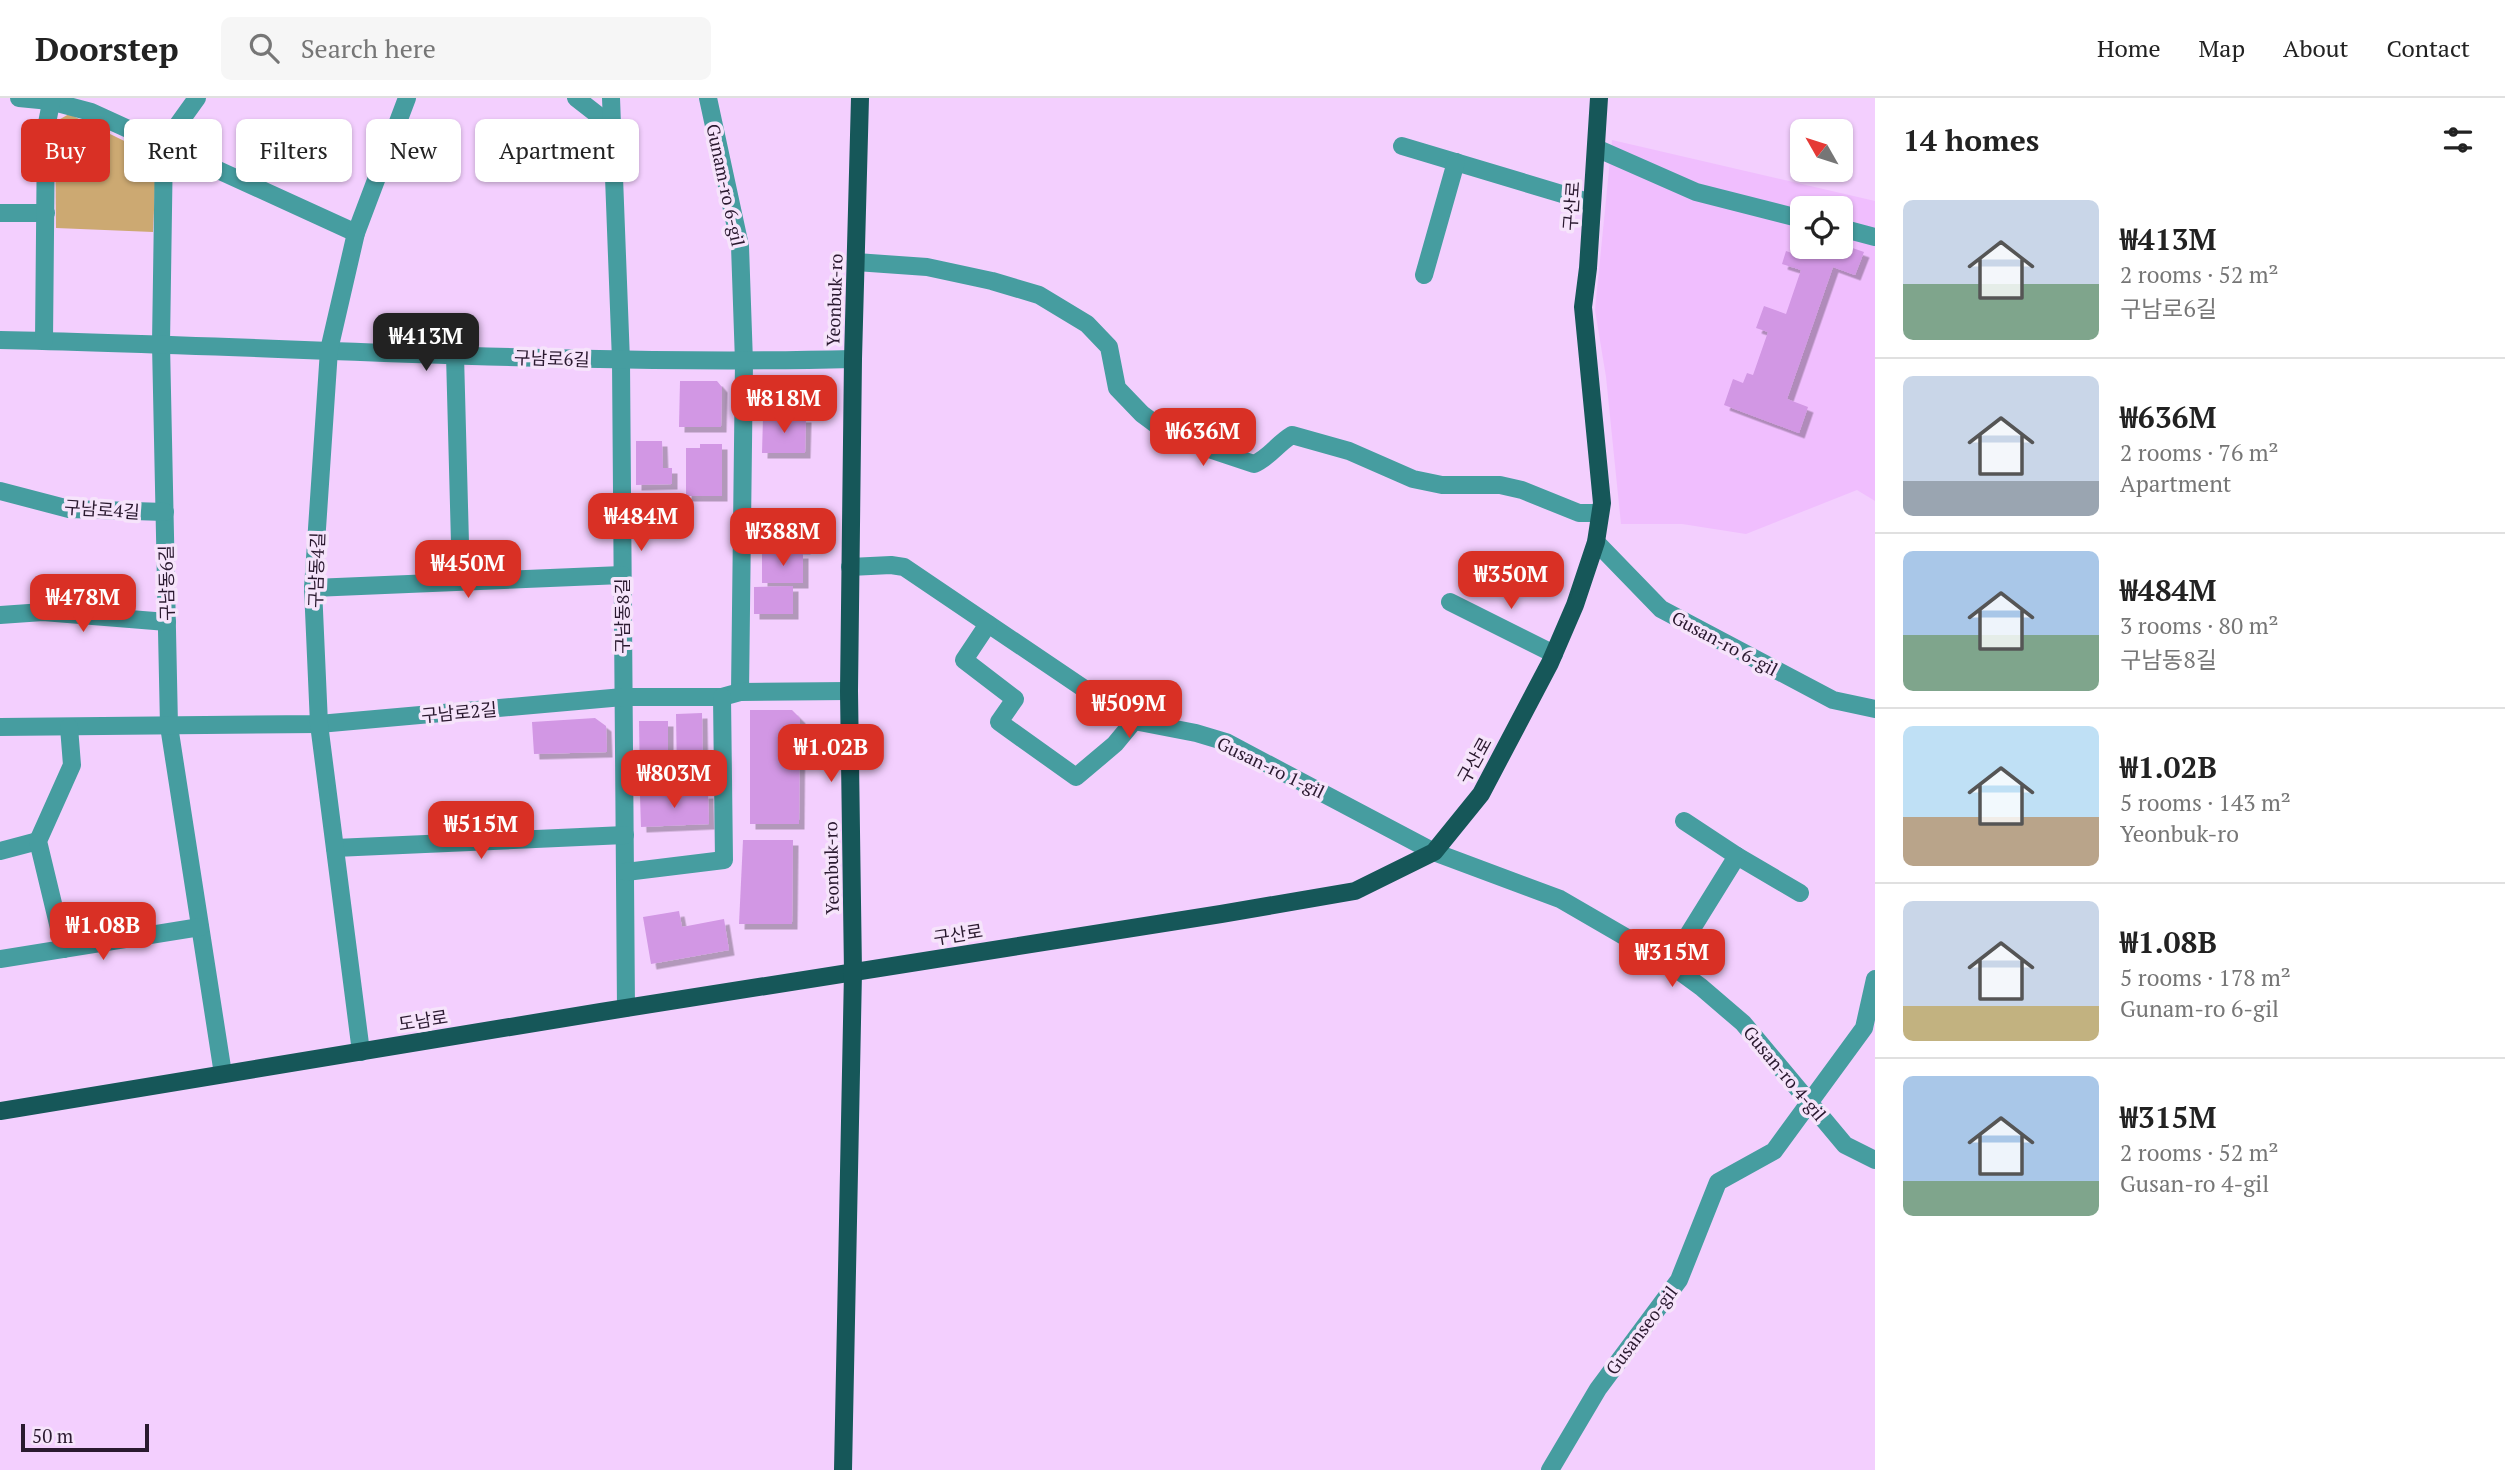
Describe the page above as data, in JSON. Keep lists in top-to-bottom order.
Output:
{
  "streets": {
    "main road": ["구산로", "Yeonbuk-ro", "도남로"],
    "street": [
      "Gunam-ro 6-gil",
      "구남로6길",
      "구남로4길",
      "구남동4길",
      "구남동6길",
      "구남동8길",
      "Gusan-ro 6-gil",
      "구남로2길",
      "Gusan-ro 1-gil",
      "Gusan-ro 4-gil",
      "Gusanseo-gil"
    ]
  },
  "crossings": [
    ["Gunam-ro 6-gil", "구남로6길"],
    ["Gunam-ro 6-gil", "구남로2길"],
    ["구산로", "Yeonbuk-ro"],
    ["구산로", "Gusan-ro 6-gil"],
    ["구산로", "Gusan-ro 1-gil"],
    ["구산로", "도남로"],
    ["구산로", "Gusan-ro 4-gil"],
    ["Yeonbuk-ro", "구남로6길"],
    ["Yeonbuk-ro", "구남로2길"],
    ["Yeonbuk-ro", "Gusan-ro 1-gil"],
    ["Yeonbuk-ro", "도남로"],
    ["구남로6길", "구남동4길"],
    ["구남로6길", "구남동6길"],
    ["구남로6길", "구남동8길"],
    ["구남로4길", "구남동6길"],
    ["구남동4길", "구남로2길"],
    ["구남동4길", "도남로"],
    ["구남동6길", "구남로2길"],
    ["구남동6길", "도남로"],
    ["구남동8길", "구남로2길"],
    ["구남동8길", "도남로"],
    ["Gusan-ro 1-gil", "Gusan-ro 4-gil"],
    ["Gusan-ro 4-gil", "Gusanseo-gil"]
  ],
  "scale_bar": "50 m",
  "north": "top left",
  "page": {
    "header": "Doorstep",
    "search": "Search here",
    "nav": [
      "Home",
      "Map",
      "About",
      "Contact"
    ],
    "heading": "14 homes",
    "chip": [
      "Buy",
      "Rent",
      "Filters",
      "New",
      "Apartment"
    ],
    "list": [
      {
        "name": "₩413M",
        "note": "2 rooms · 52 m² · 구남로6길"
      },
      {
        "name": "₩636M",
        "note": "2 rooms · 76 m² · Apartment"
      },
      {
        "name": "₩484M",
        "note": "3 rooms · 80 m² · 구남동8길"
      },
      {
        "name": "₩1.02B",
        "note": "5 rooms · 143 m² · Yeonbuk-ro"
      },
      {
        "name": "₩1.08B",
        "note": "5 rooms · 178 m² · Gunam-ro 6-gil"
      },
      {
        "name": "₩315M",
        "note": "2 rooms · 52 m² · Gusan-ro 4-gil"
      }
    ],
    "price": [
      "₩413M",
      "₩818M",
      "₩636M",
      "₩484M",
      "₩388M",
      "₩450M",
      "₩350M",
      "₩478M",
      "₩509M",
      "₩1.02B",
      "₩803M",
      "₩515M",
      "₩1.08B",
      "₩315M"
    ],
    "scale": "50 m"
  }
}
